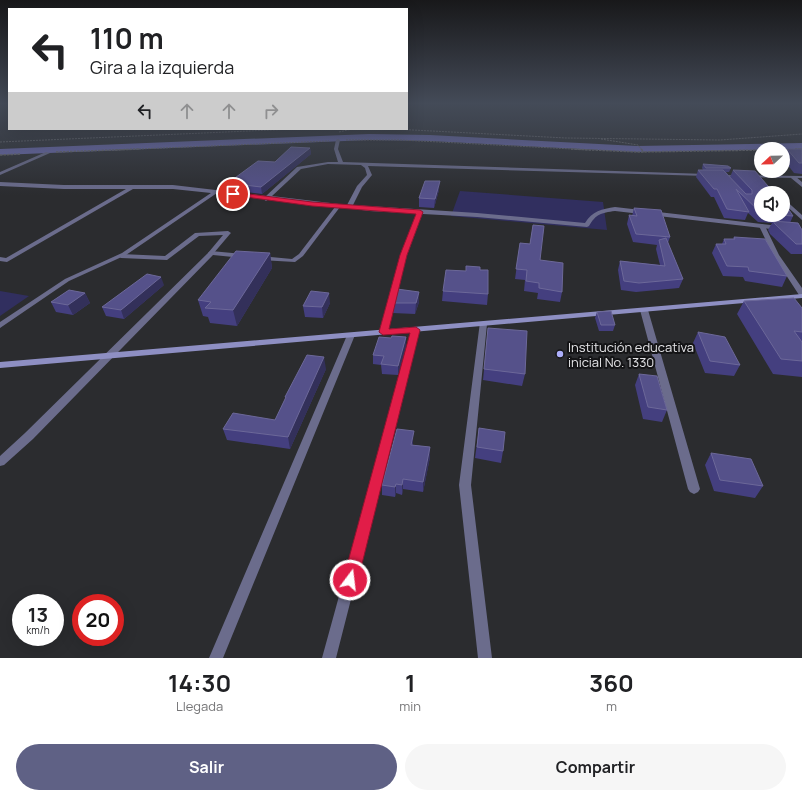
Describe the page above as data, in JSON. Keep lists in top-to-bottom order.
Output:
{
  "places": ["Institución educativa inicial No. 1330"],
  "north": "left",
  "page": {
    "turn": ["110 m", "Gira a la izquierda"],
    "speed": "13 km/h",
    "limit": "20",
    "eta": [
      "14:30",
      "Llegada",
      "1",
      "min",
      "360",
      "m"
    ],
    "buttons": ["Salir", "Compartir"]
  }
}
